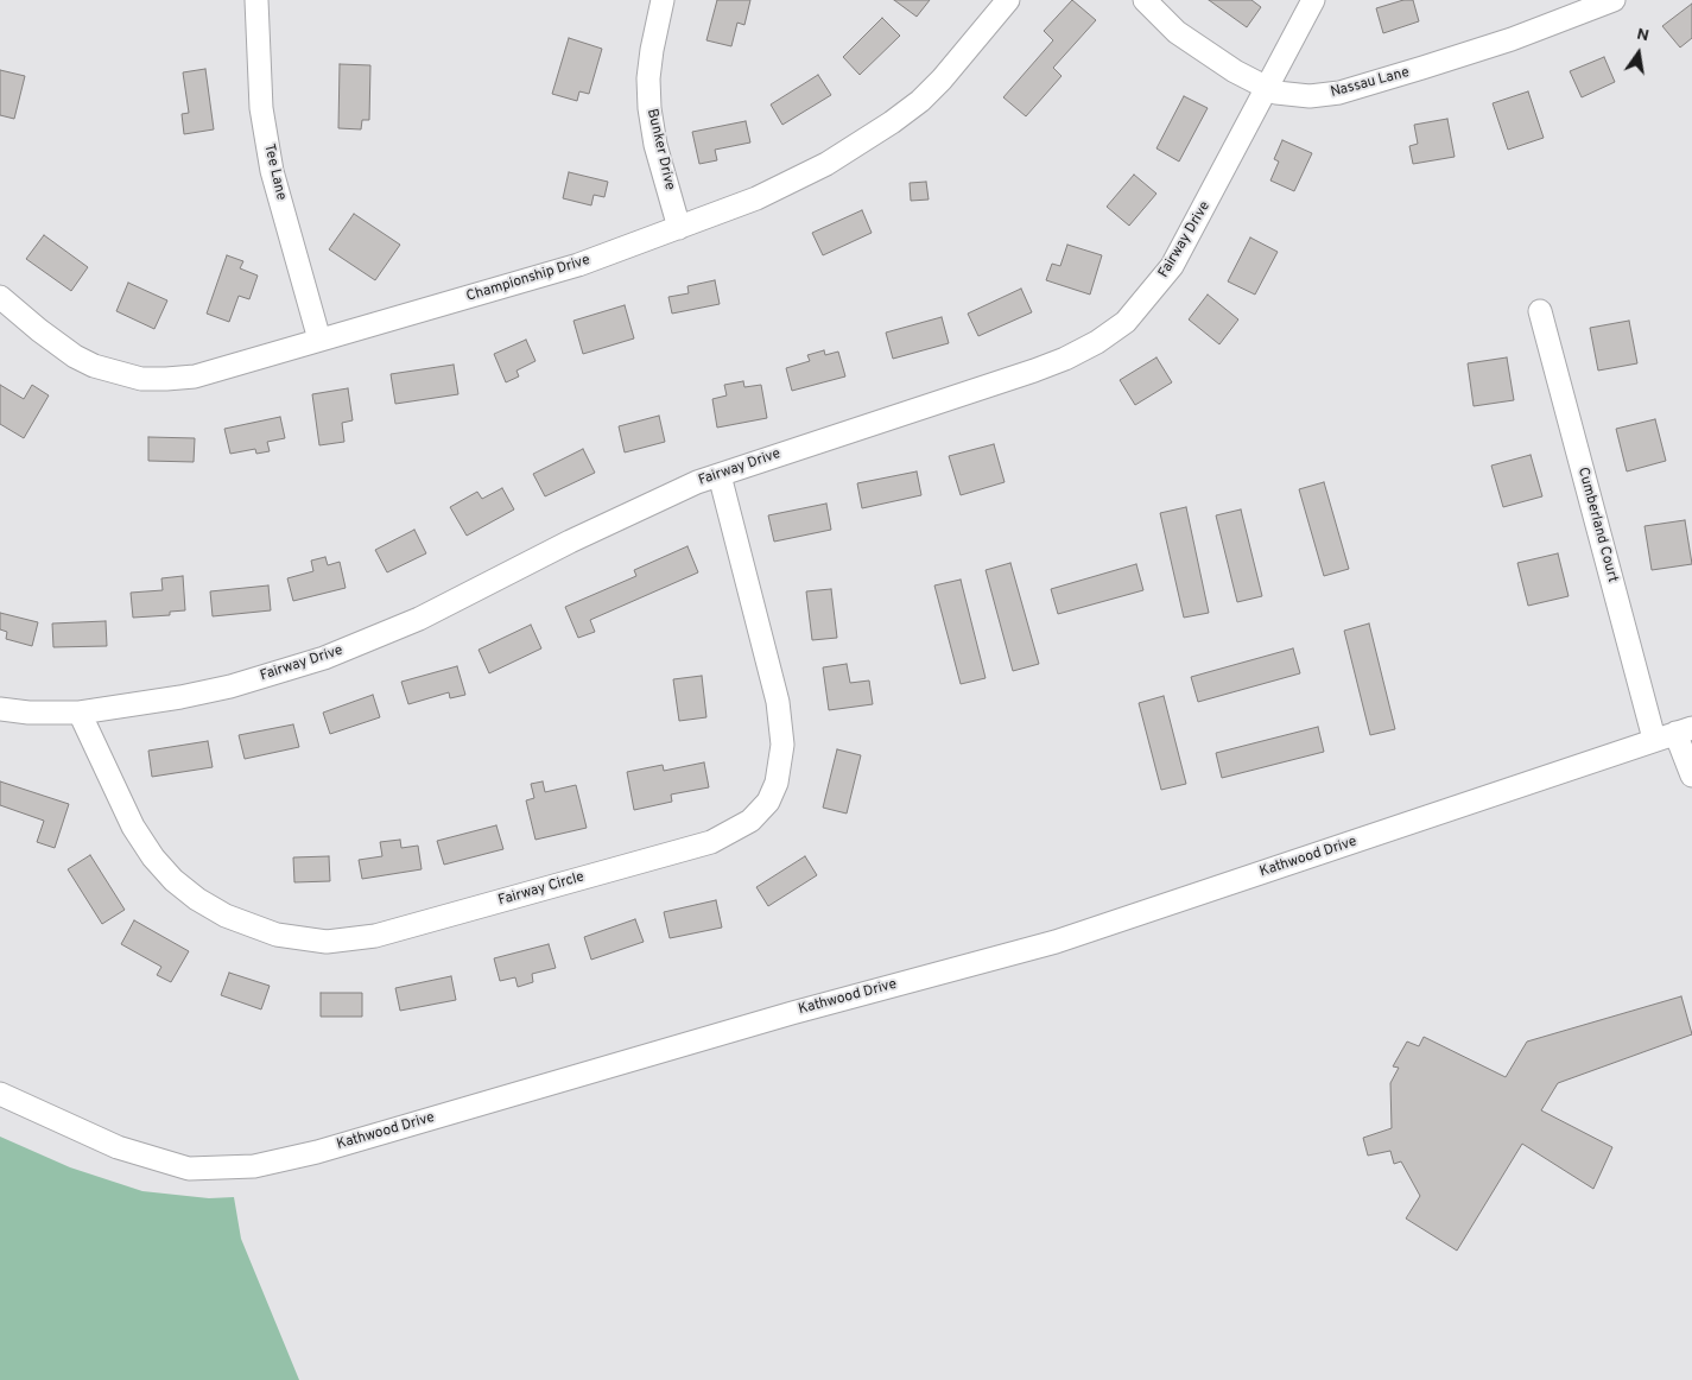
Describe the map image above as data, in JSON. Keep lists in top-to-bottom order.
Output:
{
  "streets": {
    "street": [
      "Nassau Lane",
      "Bunker Drive",
      "Tee Lane",
      "Fairway Drive",
      "Championship Drive",
      "Cumberland Court",
      "Kathwood Drive",
      "Fairway Circle"
    ]
  },
  "crossings": [
    ["Nassau Lane", "Fairway Drive"],
    ["Bunker Drive", "Championship Drive"],
    ["Tee Lane", "Championship Drive"],
    ["Fairway Drive", "Fairway Circle"],
    ["Cumberland Court", "Kathwood Drive"]
  ],
  "north": "top"
}
